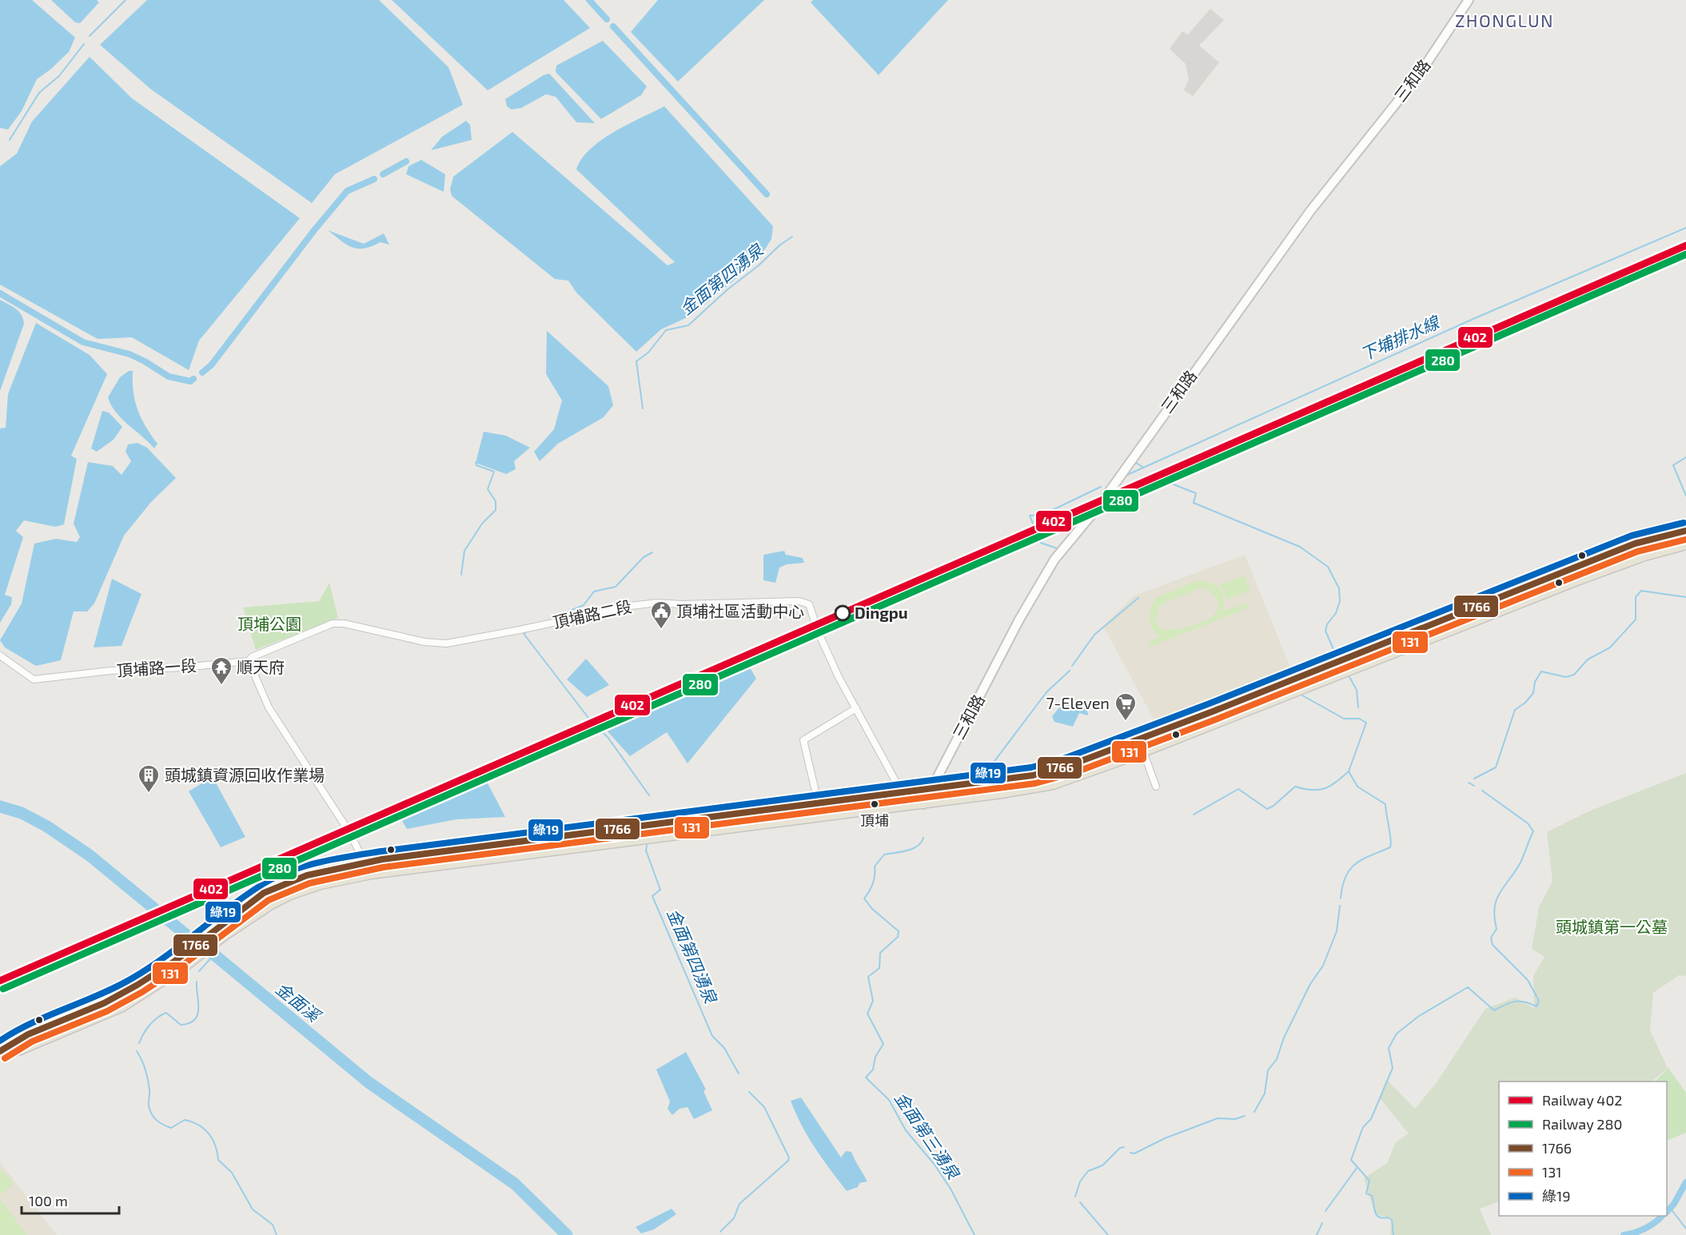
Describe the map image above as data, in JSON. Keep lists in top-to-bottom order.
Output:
{
  "streets": {
    "main road": ["三和路"],
    "street": ["頂埔路二段", "頂埔路一段"]
  },
  "crossings": [
    ["頂埔路二段", "頂埔路一段"]
  ],
  "districts": ["ZHONGLUN"],
  "water": [
    "金面第四湧泉",
    "下埔排水線",
    "金面溪",
    "金面第三湧泉"
  ],
  "parks": ["頂埔公園", "頭城鎮第一公墓"],
  "places": {
    "other": ["Dingpu", "頂埔"],
    "public building": ["頂埔社區活動中心"],
    "temple": ["順天府"],
    "supermarket": ["7-Eleven"],
    "building": ["頭城鎮資源回收作業場"]
  },
  "lines": [
    "rail line 402",
    "rail line 280",
    "transit line 綠19",
    "transit line 1766",
    "transit line 131"
  ],
  "legend": [
    "Railway 402",
    "Railway 280",
    "1766",
    "131",
    "綠19"
  ],
  "scale_bar": "100 m"
}
